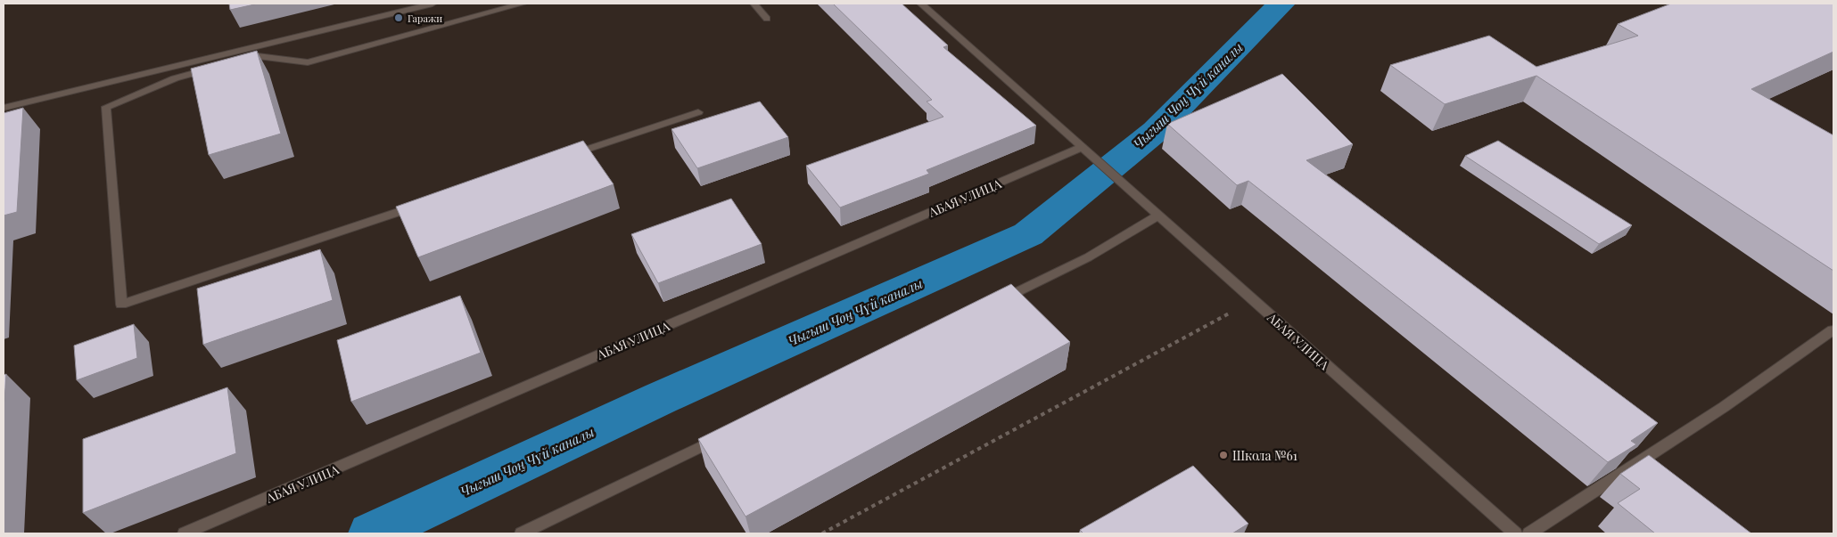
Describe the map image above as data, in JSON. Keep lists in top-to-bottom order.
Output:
{
  "streets": {
    "street": ["АБАЯ УЛИЦА"]
  },
  "water": ["Чыгыш Чоң Чүй каналы"],
  "places": ["Гаражи", "Школа №61"]
}
